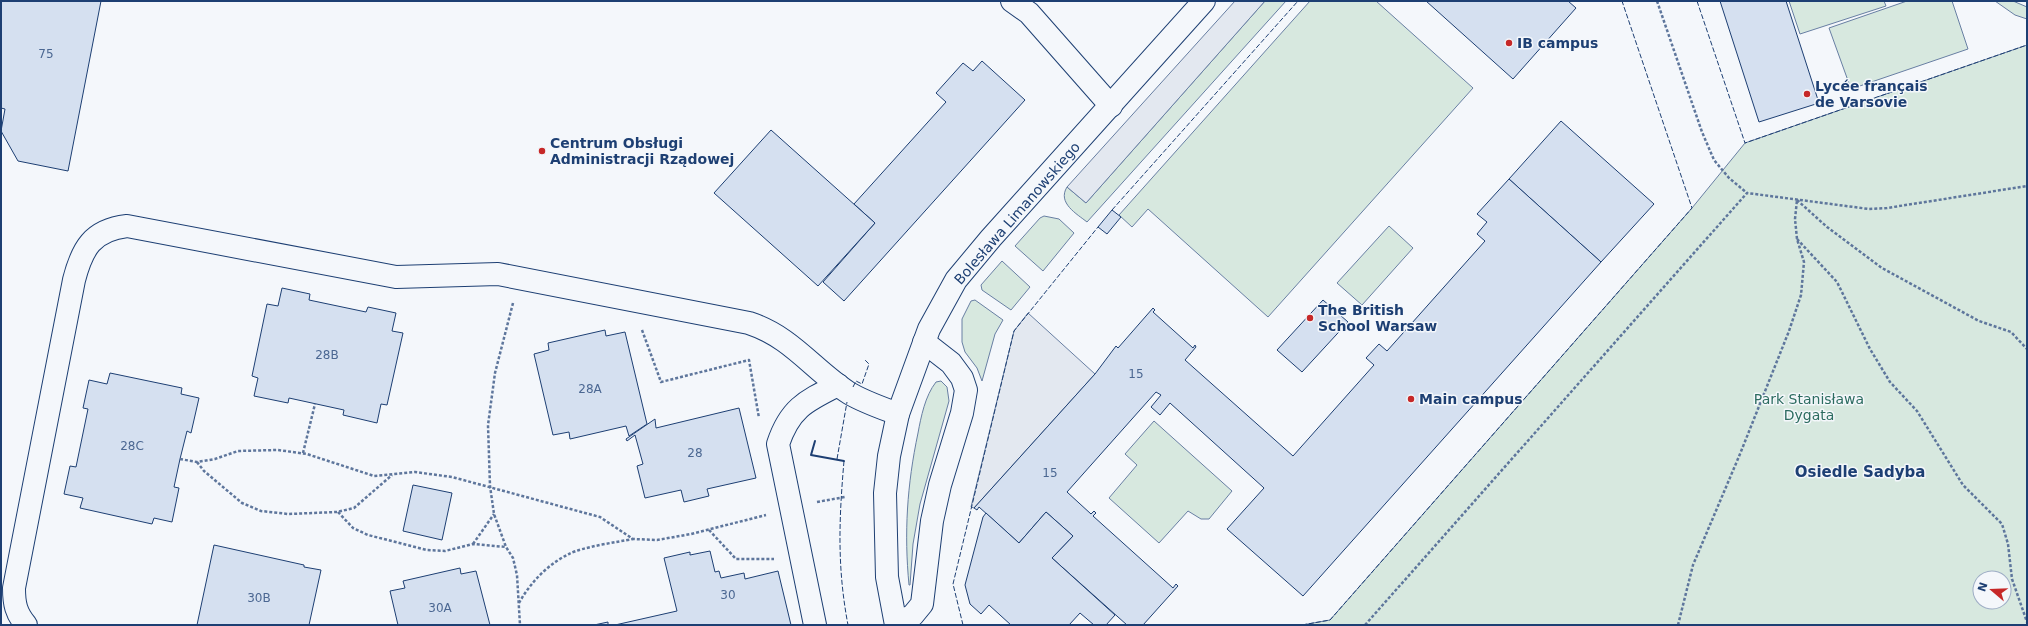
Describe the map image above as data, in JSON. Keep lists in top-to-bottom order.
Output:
{
  "streets": {
    "street": ["Bolesława Limanowskiego"]
  },
  "districts": ["Osiedle Sadyba"],
  "parks": ["Park Stanisława Dygata"],
  "places": [
    "IB campus",
    "Lycée français de Varsovie",
    "Centrum Obsługi Administracji Rządowej",
    "The British School Warsaw",
    "Main campus"
  ],
  "house_numbers": [
    "75",
    "28B",
    "15",
    "28A",
    "28C",
    "28",
    "15",
    "30",
    "30B",
    "30A"
  ],
  "north": "left"
}
